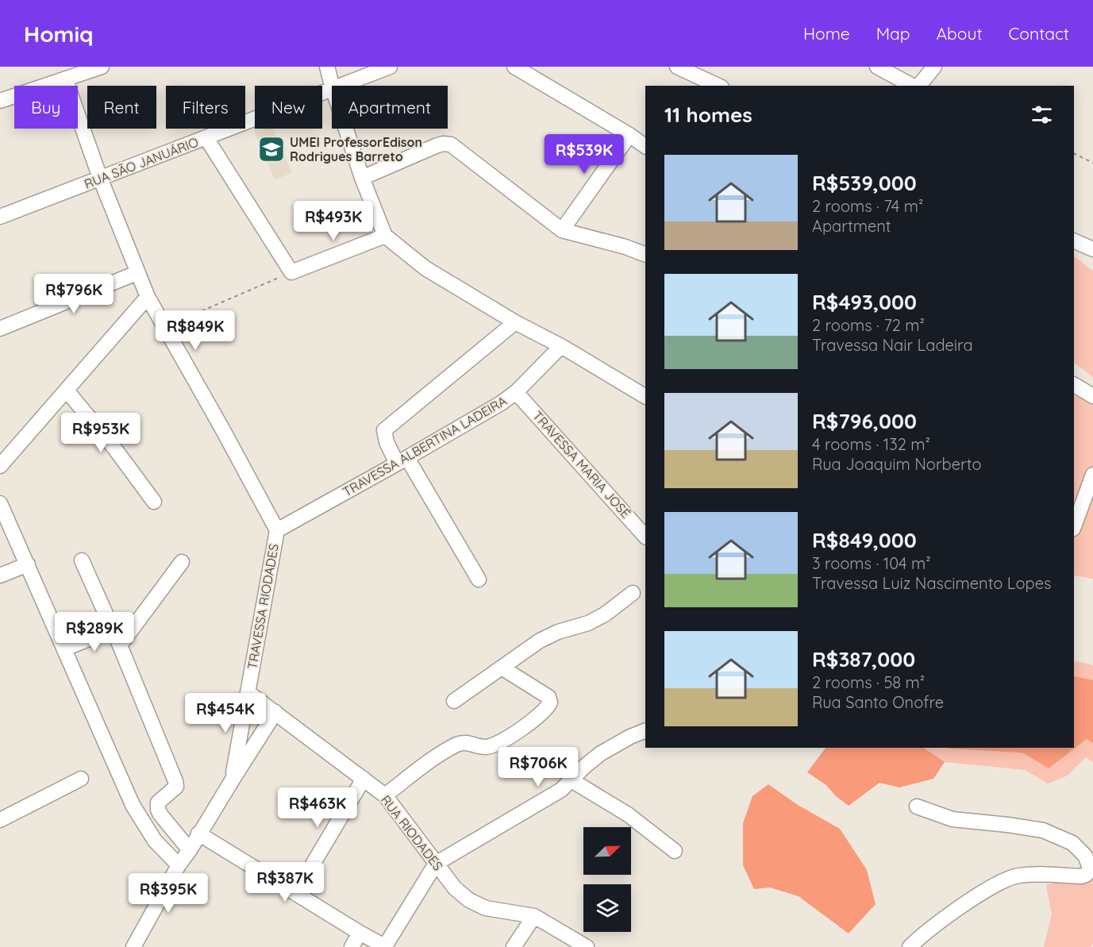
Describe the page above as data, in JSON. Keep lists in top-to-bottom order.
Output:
{
  "streets": {
    "street": [
      "RUA SÃO JANUÁRIO",
      "TRAVESSA ALBERTINA LADEIRA",
      "TRAVESSA MARIA JOSÉ",
      "TRAVESSA RIODADES",
      "RUA RIODADES"
    ]
  },
  "crossings": [
    ["TRAVESSA ALBERTINA LADEIRA", "TRAVESSA MARIA JOSÉ"],
    ["TRAVESSA ALBERTINA LADEIRA", "TRAVESSA RIODADES"],
    ["TRAVESSA RIODADES", "RUA RIODADES"]
  ],
  "places": {
    "school or university": ["UMEI ProfessorEdison Rodrigues Barreto"]
  },
  "north": "top right",
  "page": {
    "header": "Homiq",
    "nav": [
      "Home",
      "Map",
      "About",
      "Contact"
    ],
    "chip": [
      "Buy",
      "Rent",
      "Filters",
      "New",
      "Apartment"
    ],
    "heading": "11 homes",
    "price": [
      "R$539K",
      "R$493K",
      "R$796K",
      "R$849K",
      "R$953K",
      "R$289K",
      "R$454K",
      "R$706K",
      "R$463K",
      "R$387K",
      "R$395K"
    ],
    "list": [
      {
        "name": "R$539,000",
        "note": "2 rooms · 74 m² · Apartment"
      },
      {
        "name": "R$493,000",
        "note": "2 rooms · 72 m² · Travessa Nair Ladeira"
      },
      {
        "name": "R$796,000",
        "note": "4 rooms · 132 m² · Rua Joaquim Norberto"
      },
      {
        "name": "R$849,000",
        "note": "3 rooms · 104 m² · Travessa Luiz Nascimento Lopes"
      },
      {
        "name": "R$387,000",
        "note": "2 rooms · 58 m² · Rua Santo Onofre"
      }
    ]
  }
}
